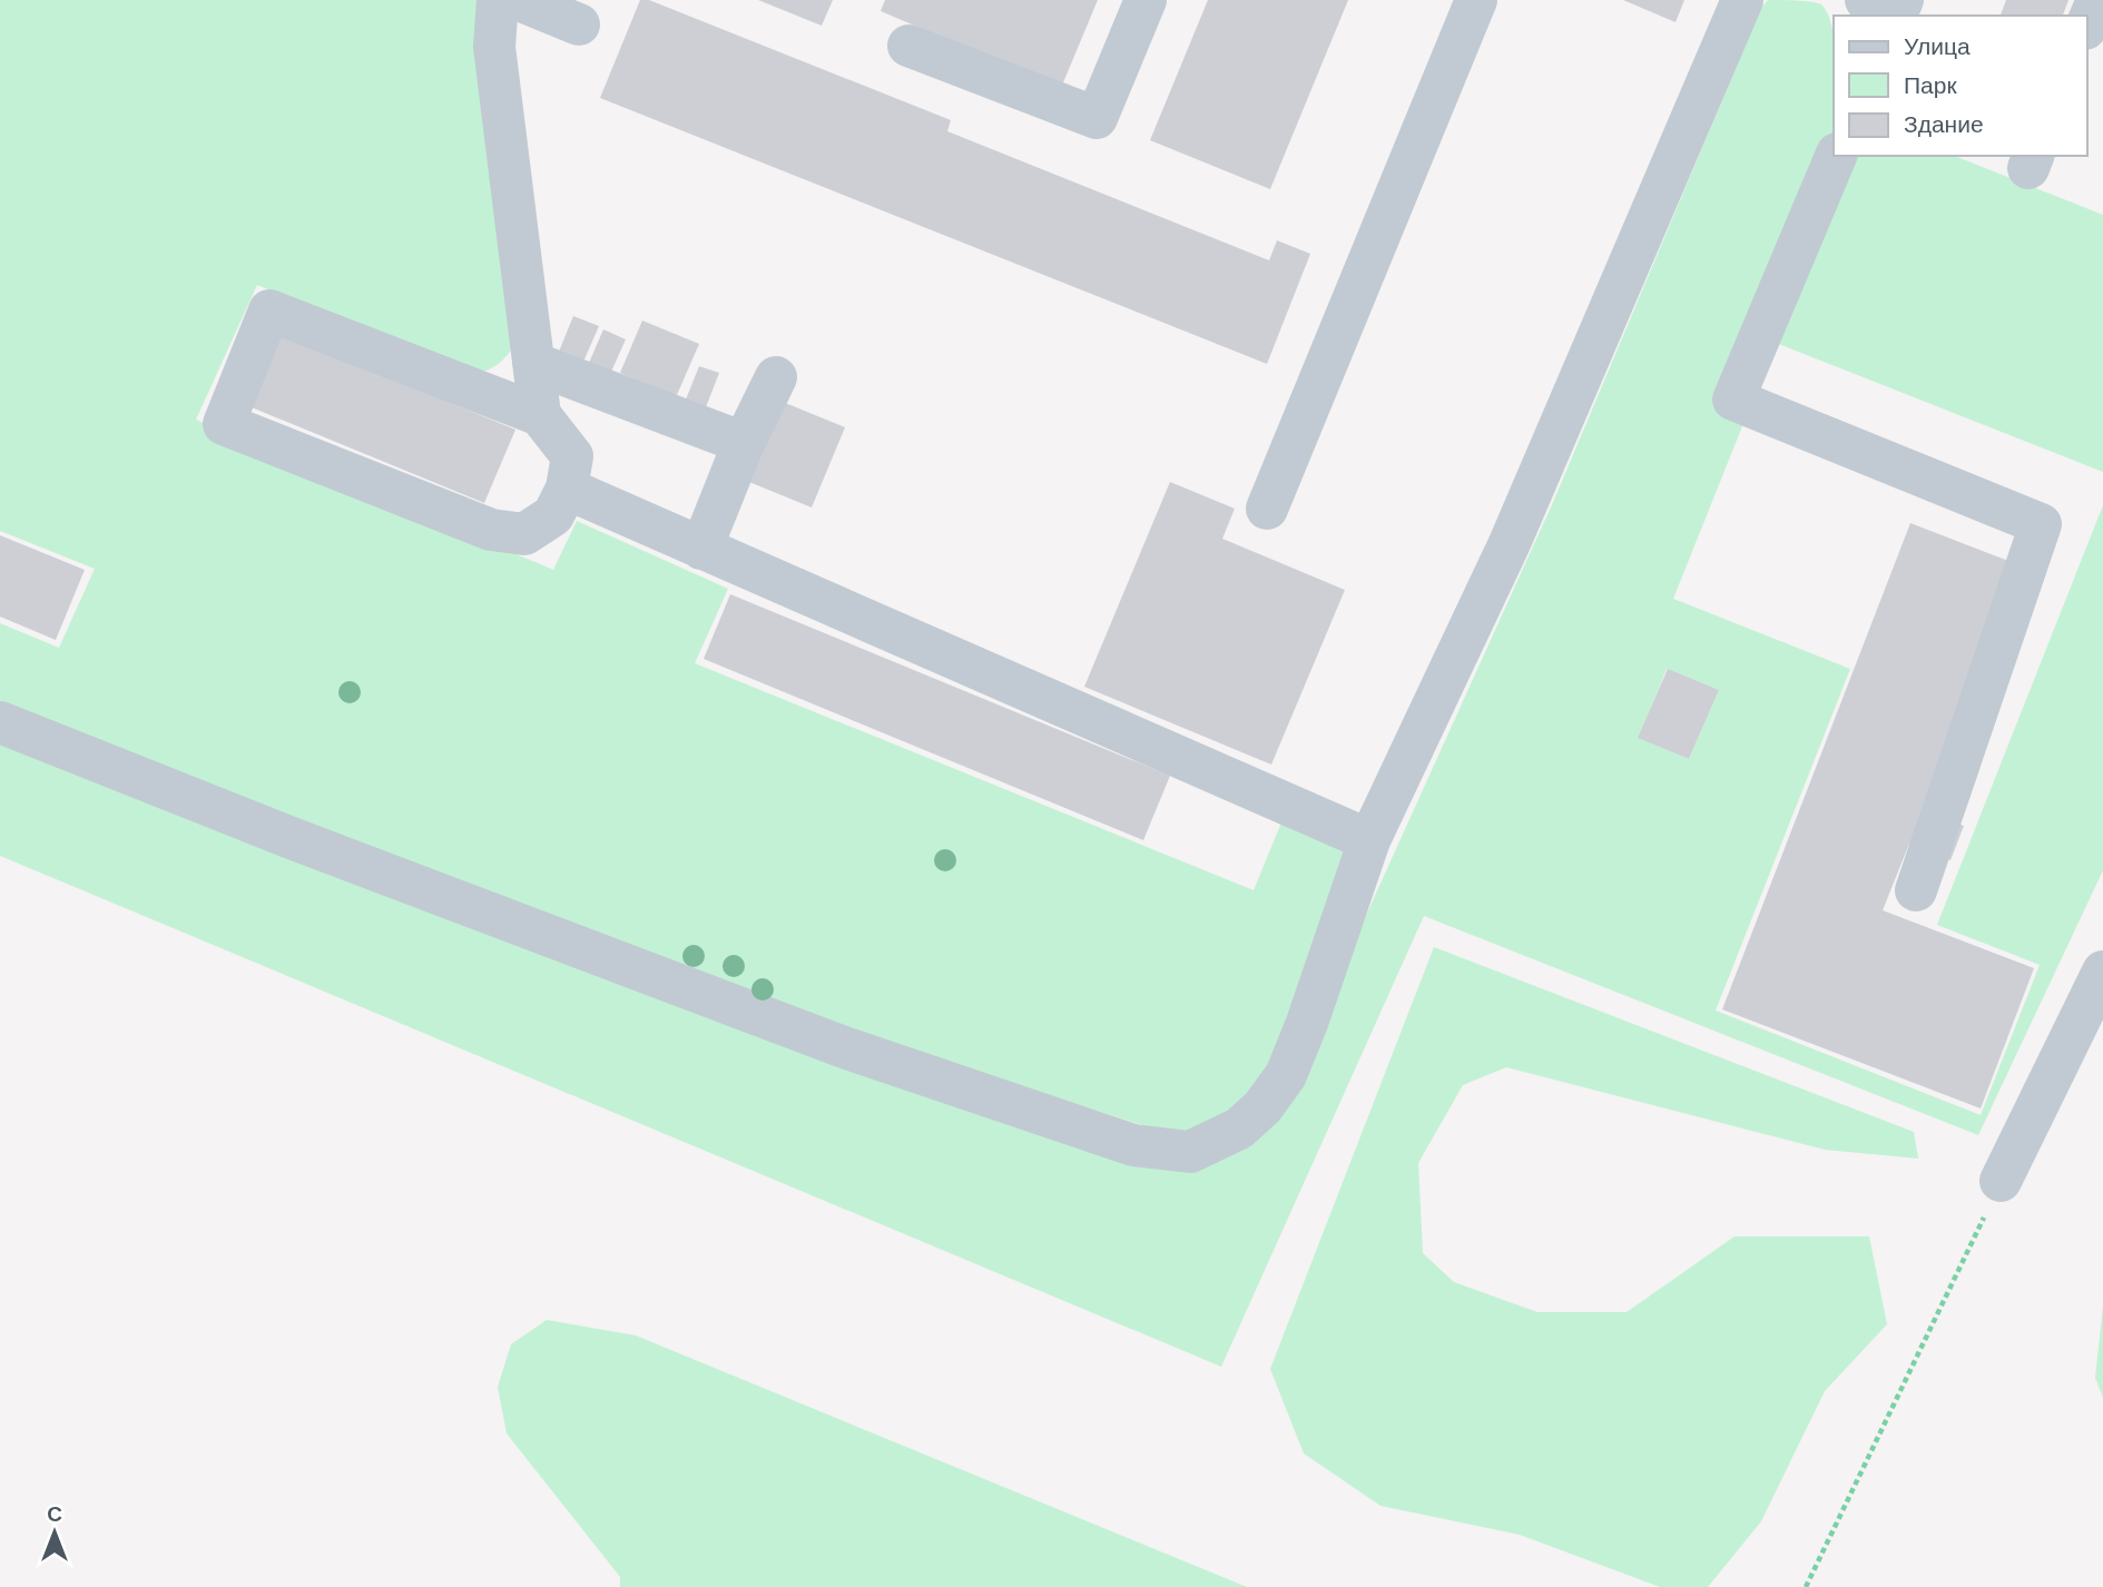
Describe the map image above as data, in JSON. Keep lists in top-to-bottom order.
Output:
{
  "legend": ["Улица", "Парк", "Здание"],
  "north": "top"
}
